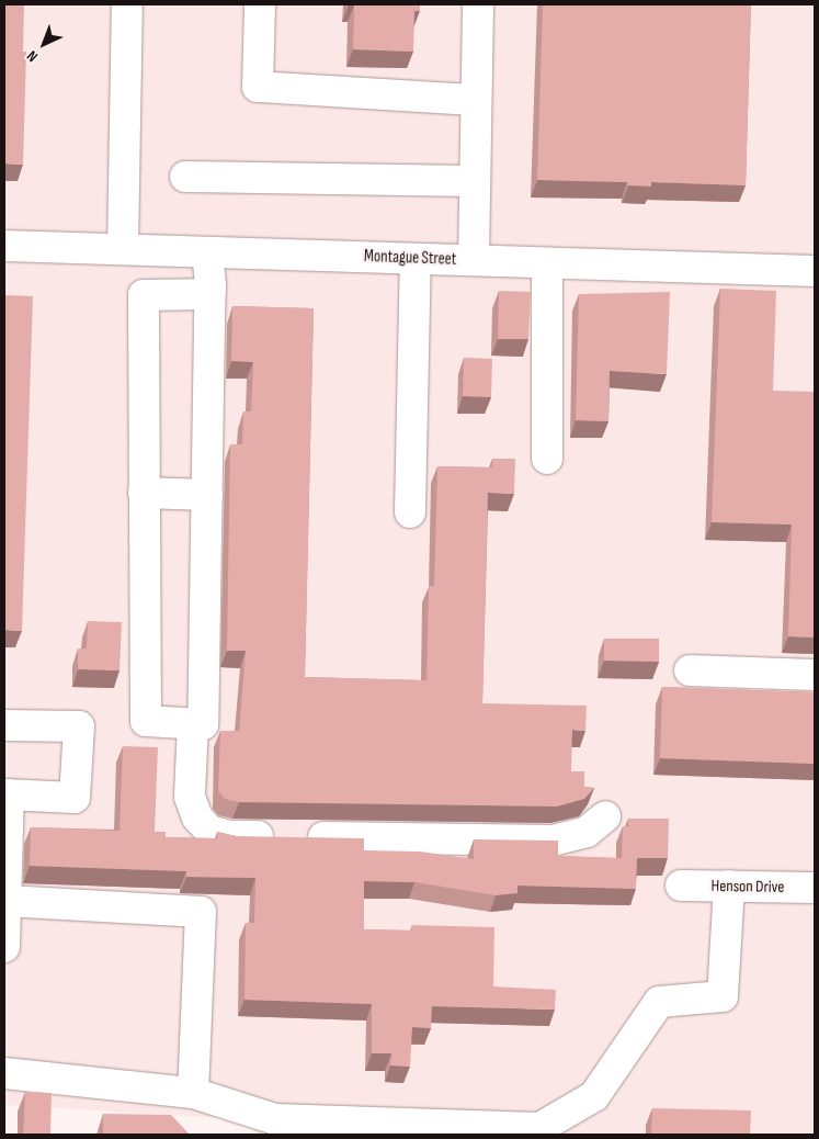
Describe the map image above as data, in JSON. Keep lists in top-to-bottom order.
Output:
{
  "streets": {
    "street": ["Montague Street", "Henson Drive"]
  },
  "north": "bottom left"
}
